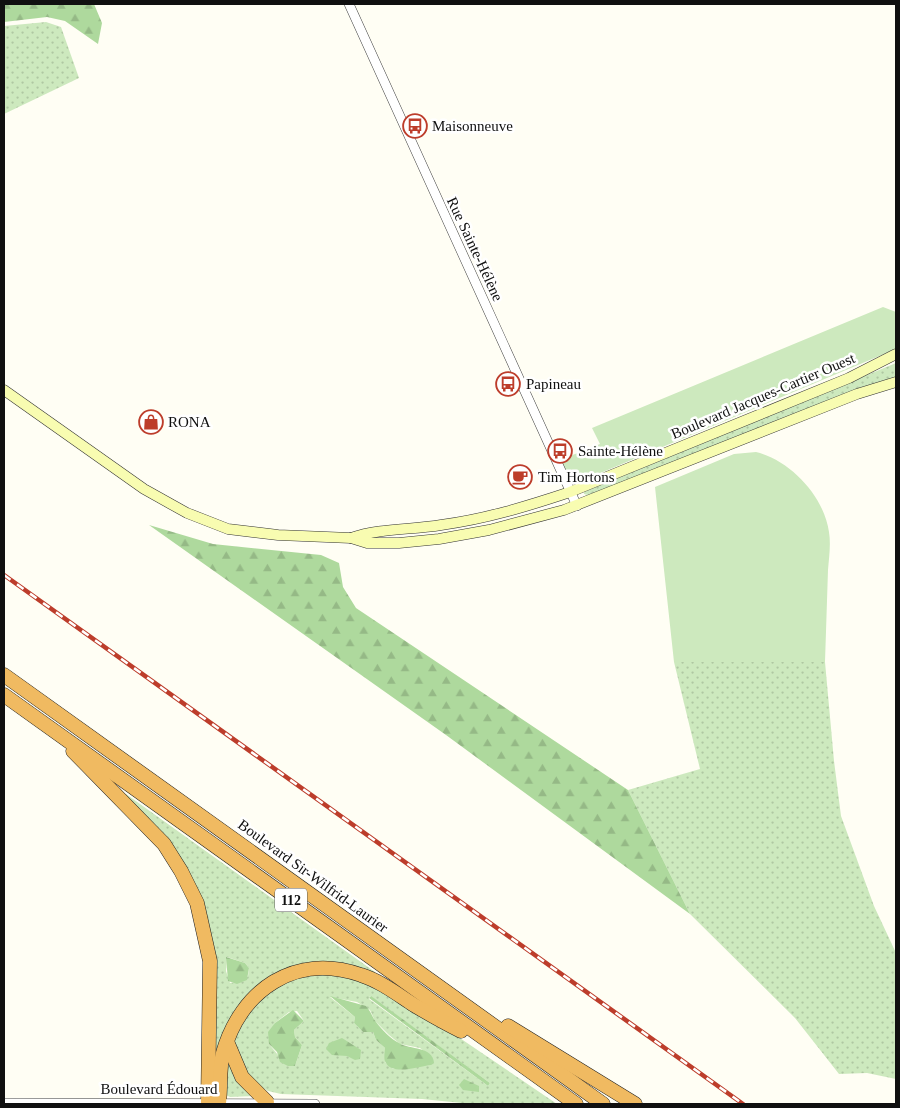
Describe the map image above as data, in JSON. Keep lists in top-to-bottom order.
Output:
{
  "streets": {
    "highway": ["Boulevard Sir-Wilfrid-Laurier", "112"],
    "main road": ["Boulevard Jacques-Cartier Ouest"],
    "street": ["Rue Sainte-Hélène", "Boulevard Édouard"]
  },
  "crossings": [
    ["Rue Sainte-Hélène", "Boulevard Jacques-Cartier Ouest"]
  ],
  "places": {
    "bus stop": ["Maisonneuve", "Papineau", "Sainte-Hélène"],
    "shop": ["RONA"],
    "cafe": ["Tim Hortons"]
  }
}
